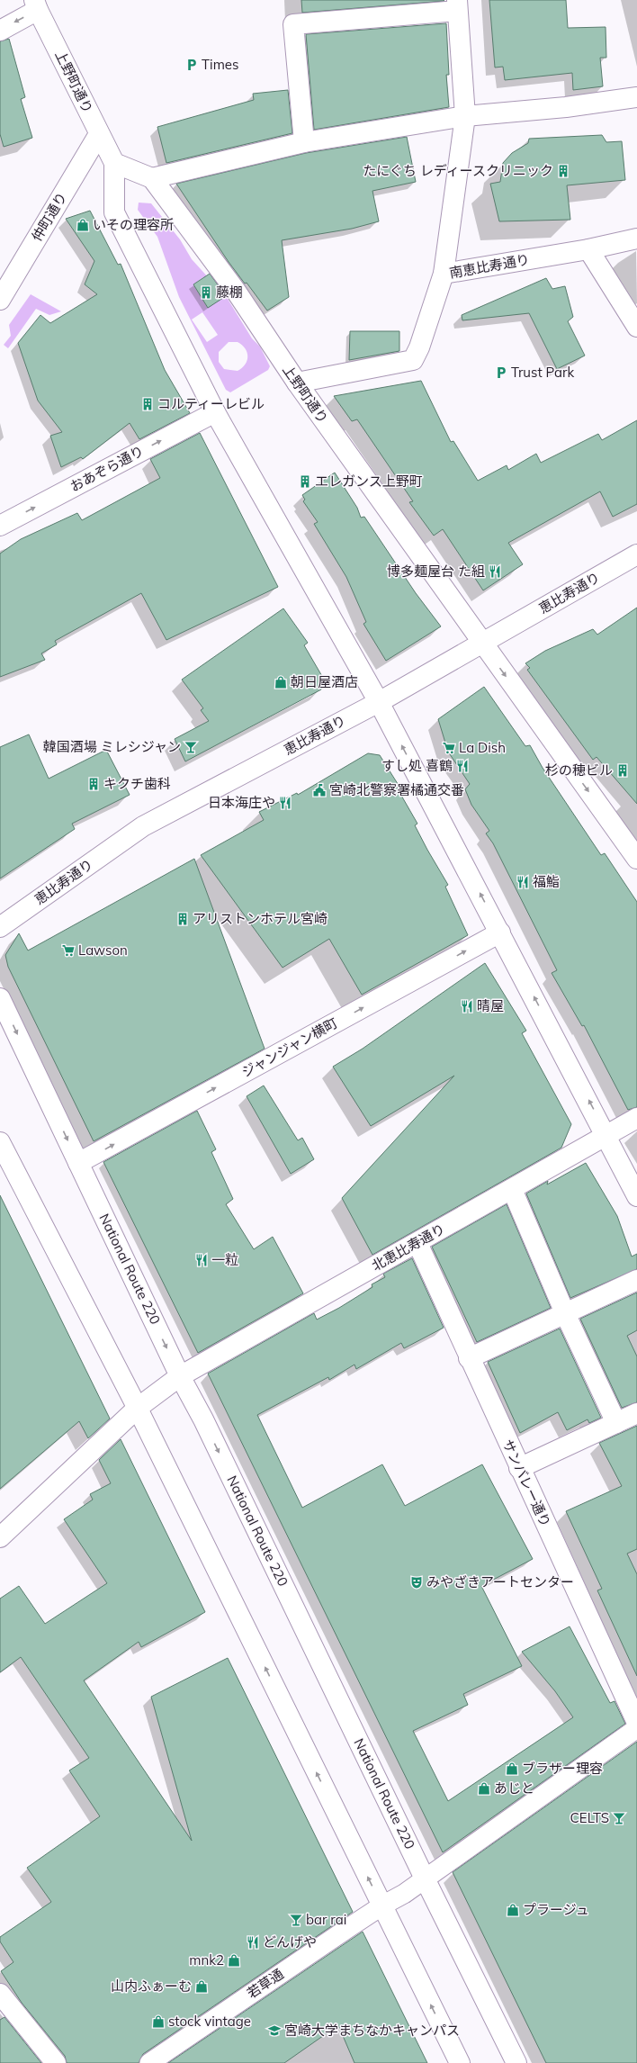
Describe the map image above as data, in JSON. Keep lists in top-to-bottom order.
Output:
{
  "streets": {
    "main road": [
      "上野町通り",
      "仲町通り",
      "南恵比寿通り",
      "おあぞら通り",
      "恵比寿通り",
      "ジャンジャン横町",
      "北恵比寿通り",
      "National Route 220",
      "サンバレー通り"
    ],
    "street": ["若草通"]
  },
  "crossings": [
    ["上野町通り", "仲町通り"],
    ["上野町通り", "南恵比寿通り"],
    ["上野町通り", "おあぞら通り"],
    ["上野町通り", "恵比寿通り"],
    ["上野町通り", "ジャンジャン横町"],
    ["上野町通り", "北恵比寿通り"],
    ["ジャンジャン横町", "National Route 220"],
    ["北恵比寿通り", "National Route 220"],
    ["北恵比寿通り", "サンバレー通り"],
    ["National Route 220", "若草通"]
  ],
  "one_way": ["おあぞら通り", "ジャンジャン横町"],
  "places": {
    "parking": ["Times", "Trust Park"],
    "building": [
      "たにぐち レディースクリニック",
      "藤棚",
      "コルティーレビル",
      "エレガンス上野町",
      "杉の穂ビル",
      "キクチ歯科",
      "アリストンホテル宮崎"
    ],
    "shop": [
      "いその理容所",
      "朝日屋酒店",
      "ブラザー理容",
      "あじと",
      "プラージュ",
      "mnk2",
      "山内ふぁーむ",
      "stock vintage"
    ],
    "restaurant": [
      "博多麺屋台 た組",
      "すし処 喜鶴",
      "日本海庄や",
      "福鮨",
      "晴屋",
      "一粒",
      "どんげや"
    ],
    "bar": ["韓国酒場 ミレシジャン", "CELTS", "bar rai"],
    "supermarket": ["La Dish", "Lawson"],
    "public building": ["宮崎北警察署橘通交番"],
    "theatre": ["みやざきアートセンター"],
    "school or university": ["宮崎大学まちなかキャンパス"]
  }
}
